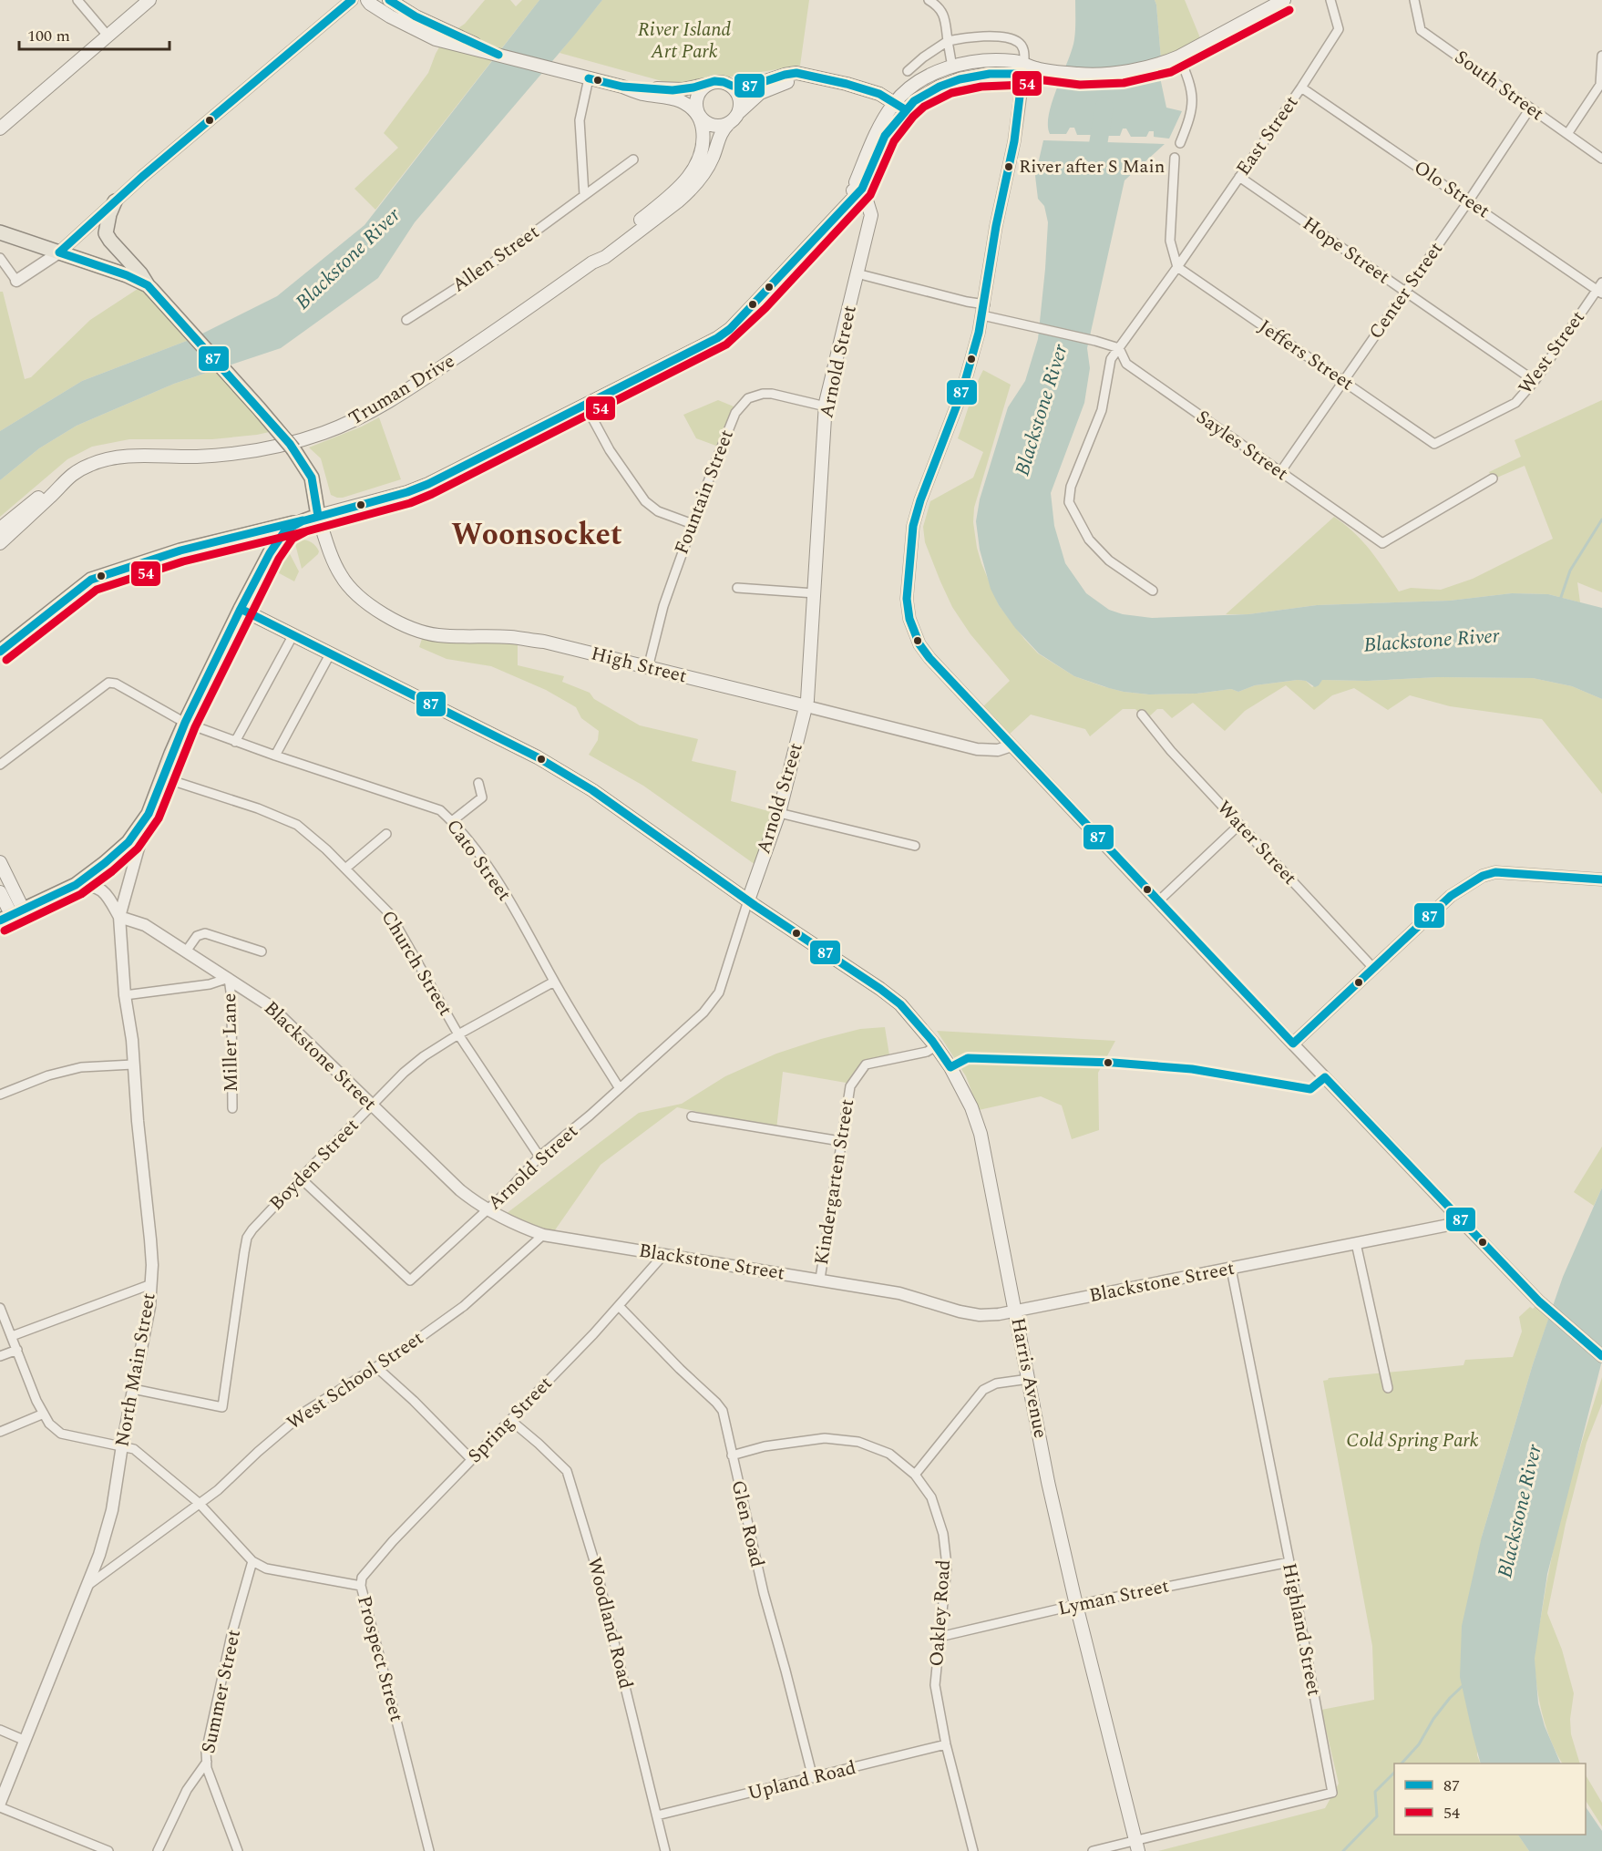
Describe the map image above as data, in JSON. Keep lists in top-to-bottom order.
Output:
{
  "streets": {
    "main road": [
      "Arnold Street",
      "Truman Drive",
      "High Street",
      "Harris Avenue"
    ],
    "street": [
      "South Street",
      "East Street",
      "Olo Street",
      "Hope Street",
      "Allen Street",
      "Center Street",
      "West Street",
      "Jeffers Street",
      "Sayles Street",
      "Fountain Street",
      "Water Street",
      "Cato Street",
      "Church Street",
      "Miller Lane",
      "Blackstone Street",
      "Boyden Street",
      "Kindergarten Street",
      "North Main Street",
      "West School Street",
      "Spring Street",
      "Glen Road",
      "Lyman Street",
      "Oakley Road",
      "Woodland Road",
      "Highland Street",
      "Prospect Street",
      "Summer Street",
      "Upland Road"
    ]
  },
  "crossings": [
    ["South Street", "Center Street"],
    ["East Street", "Olo Street"],
    ["East Street", "Hope Street"],
    ["East Street", "Jeffers Street"],
    ["East Street", "Sayles Street"],
    ["Olo Street", "Center Street"],
    ["Olo Street", "West Street"],
    ["Hope Street", "Center Street"],
    ["Hope Street", "West Street"],
    ["Center Street", "Jeffers Street"],
    ["Center Street", "Sayles Street"],
    ["West Street", "Jeffers Street"],
    ["Arnold Street", "Fountain Street"],
    ["Arnold Street", "High Street"],
    ["Arnold Street", "Cato Street"],
    ["Arnold Street", "Church Street"],
    ["Arnold Street", "Blackstone Street"],
    ["Arnold Street", "Boyden Street"],
    ["Arnold Street", "Harris Avenue"],
    ["Fountain Street", "High Street"],
    ["Cato Street", "Boyden Street"],
    ["Church Street", "Boyden Street"],
    ["Miller Lane", "Blackstone Street"],
    ["Blackstone Street", "Boyden Street"],
    ["Blackstone Street", "Kindergarten Street"],
    ["Blackstone Street", "North Main Street"],
    ["Blackstone Street", "Harris Avenue"],
    ["Blackstone Street", "West School Street"],
    ["Blackstone Street", "Spring Street"],
    ["Blackstone Street", "Highland Street"],
    ["Boyden Street", "North Main Street"],
    ["Kindergarten Street", "Harris Avenue"],
    ["North Main Street", "West School Street"],
    ["North Main Street", "Prospect Street"],
    ["Harris Avenue", "Lyman Street"],
    ["Harris Avenue", "Highland Street"],
    ["West School Street", "Prospect Street"],
    ["Spring Street", "Glen Road"],
    ["Spring Street", "Woodland Road"],
    ["Spring Street", "Prospect Street"],
    ["Glen Road", "Oakley Road"],
    ["Glen Road", "Upland Road"],
    ["Lyman Street", "Oakley Road"],
    ["Lyman Street", "Highland Street"],
    ["Oakley Road", "Upland Road"],
    ["Woodland Road", "Upland Road"],
    ["Prospect Street", "Summer Street"]
  ],
  "districts": ["Woonsocket"],
  "water": ["Blackstone River"],
  "parks": ["River Island Art Park", "Cold Spring Park"],
  "places": ["River after S Main"],
  "lines": ["transit line 87", "transit line 54"],
  "legend": ["87", "54"],
  "scale_bar": "100 m"
}
